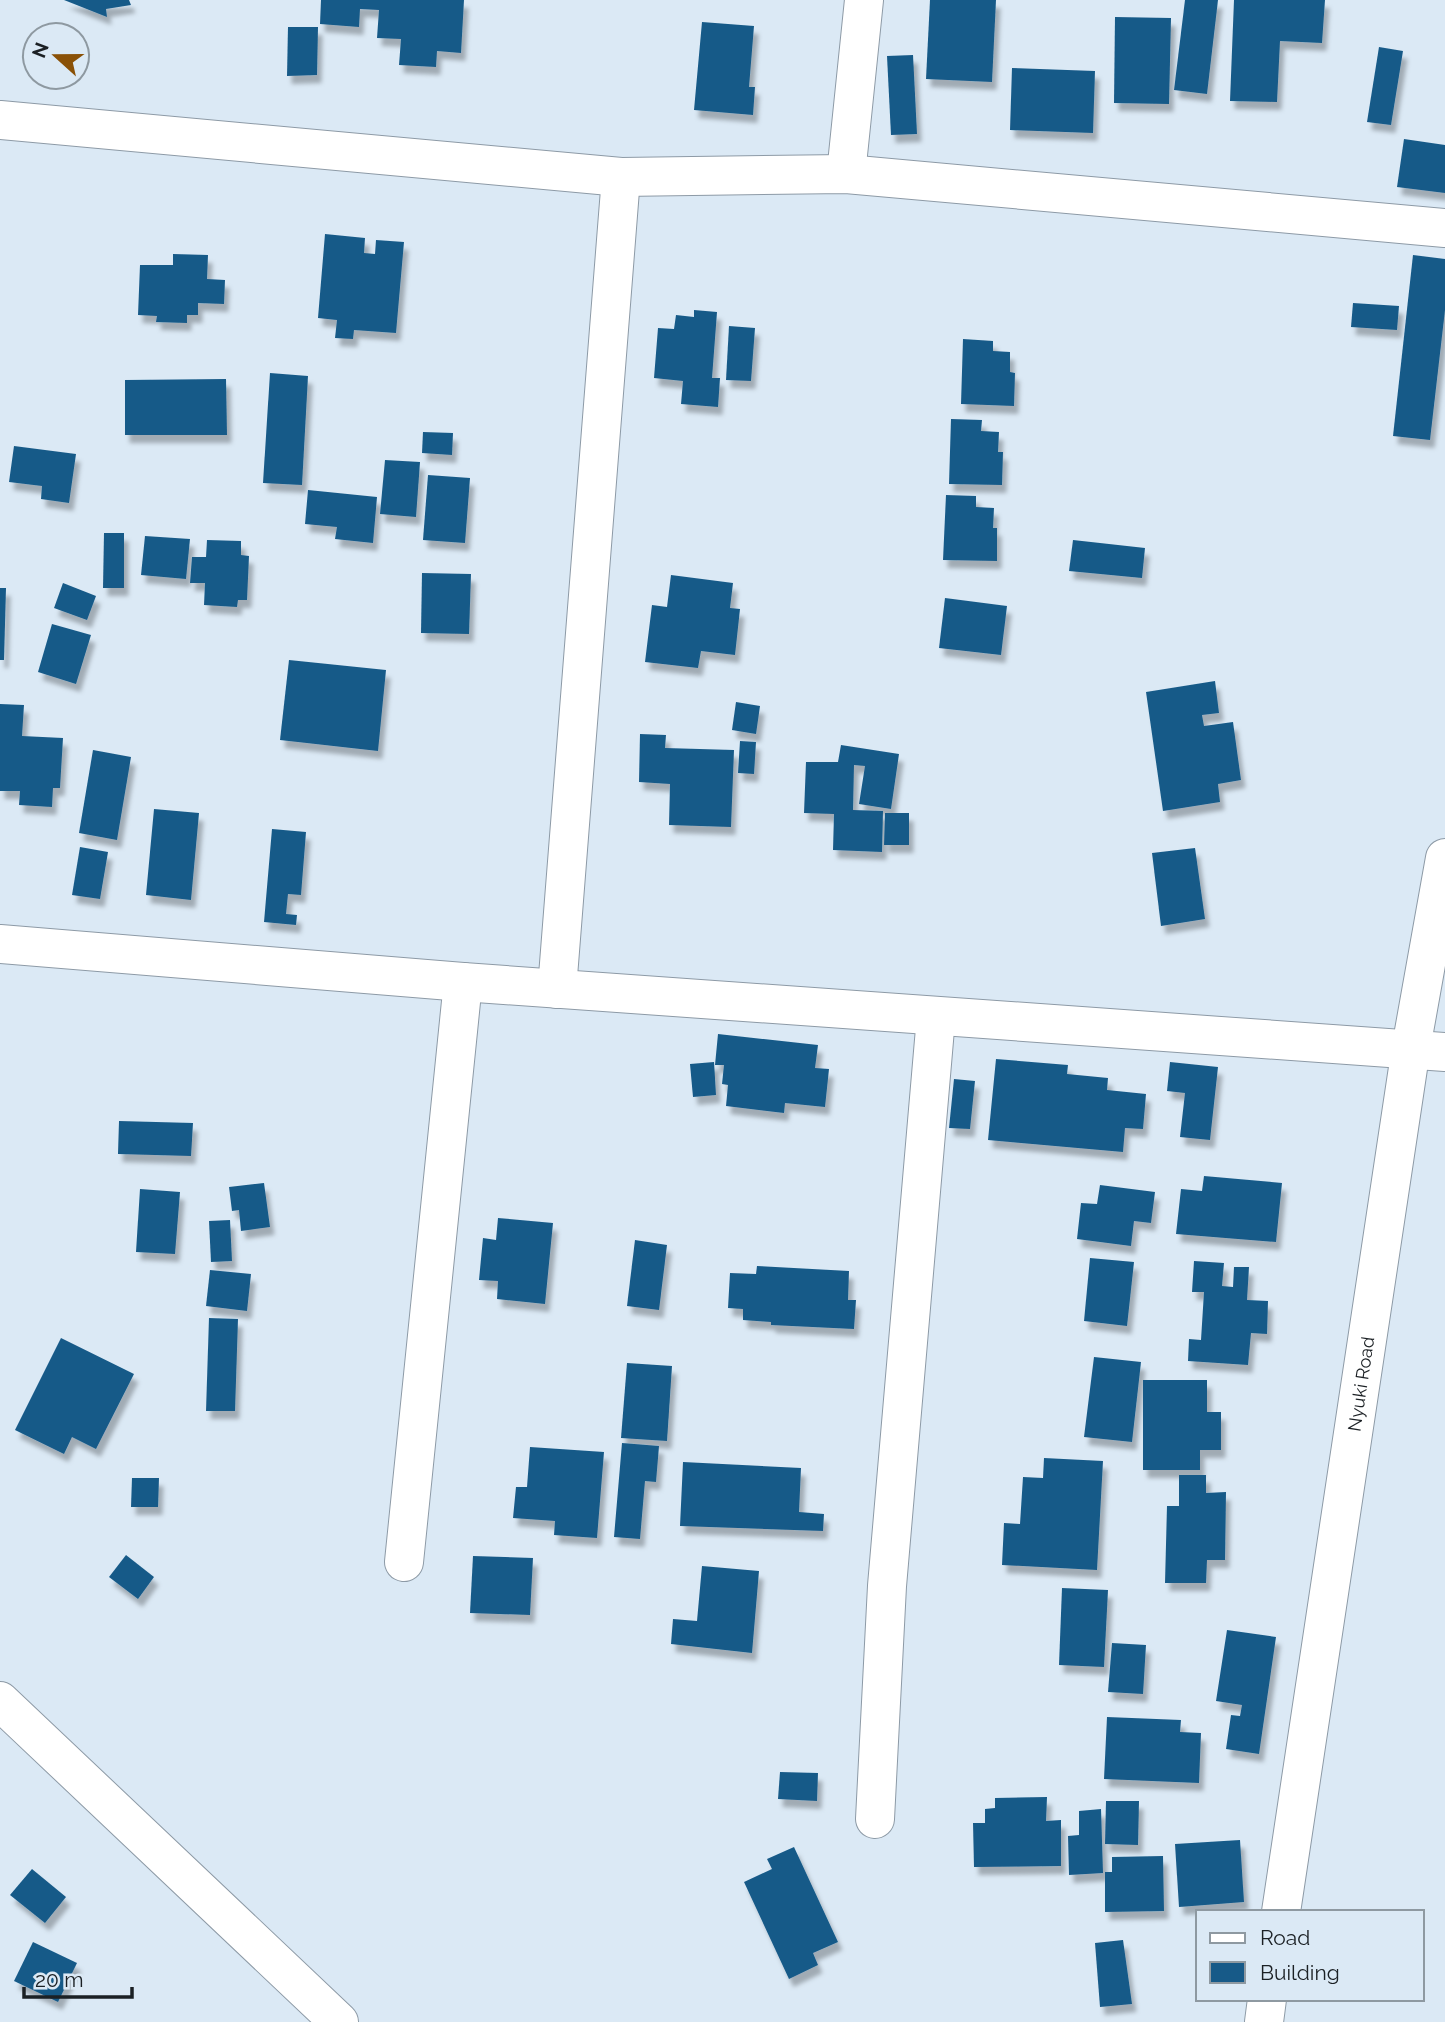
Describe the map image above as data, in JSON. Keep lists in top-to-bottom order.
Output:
{
  "streets": {
    "street": ["Nyuki Road"]
  },
  "legend": ["Road", "Building"],
  "scale_bar": "20 m",
  "north": "left"
}
